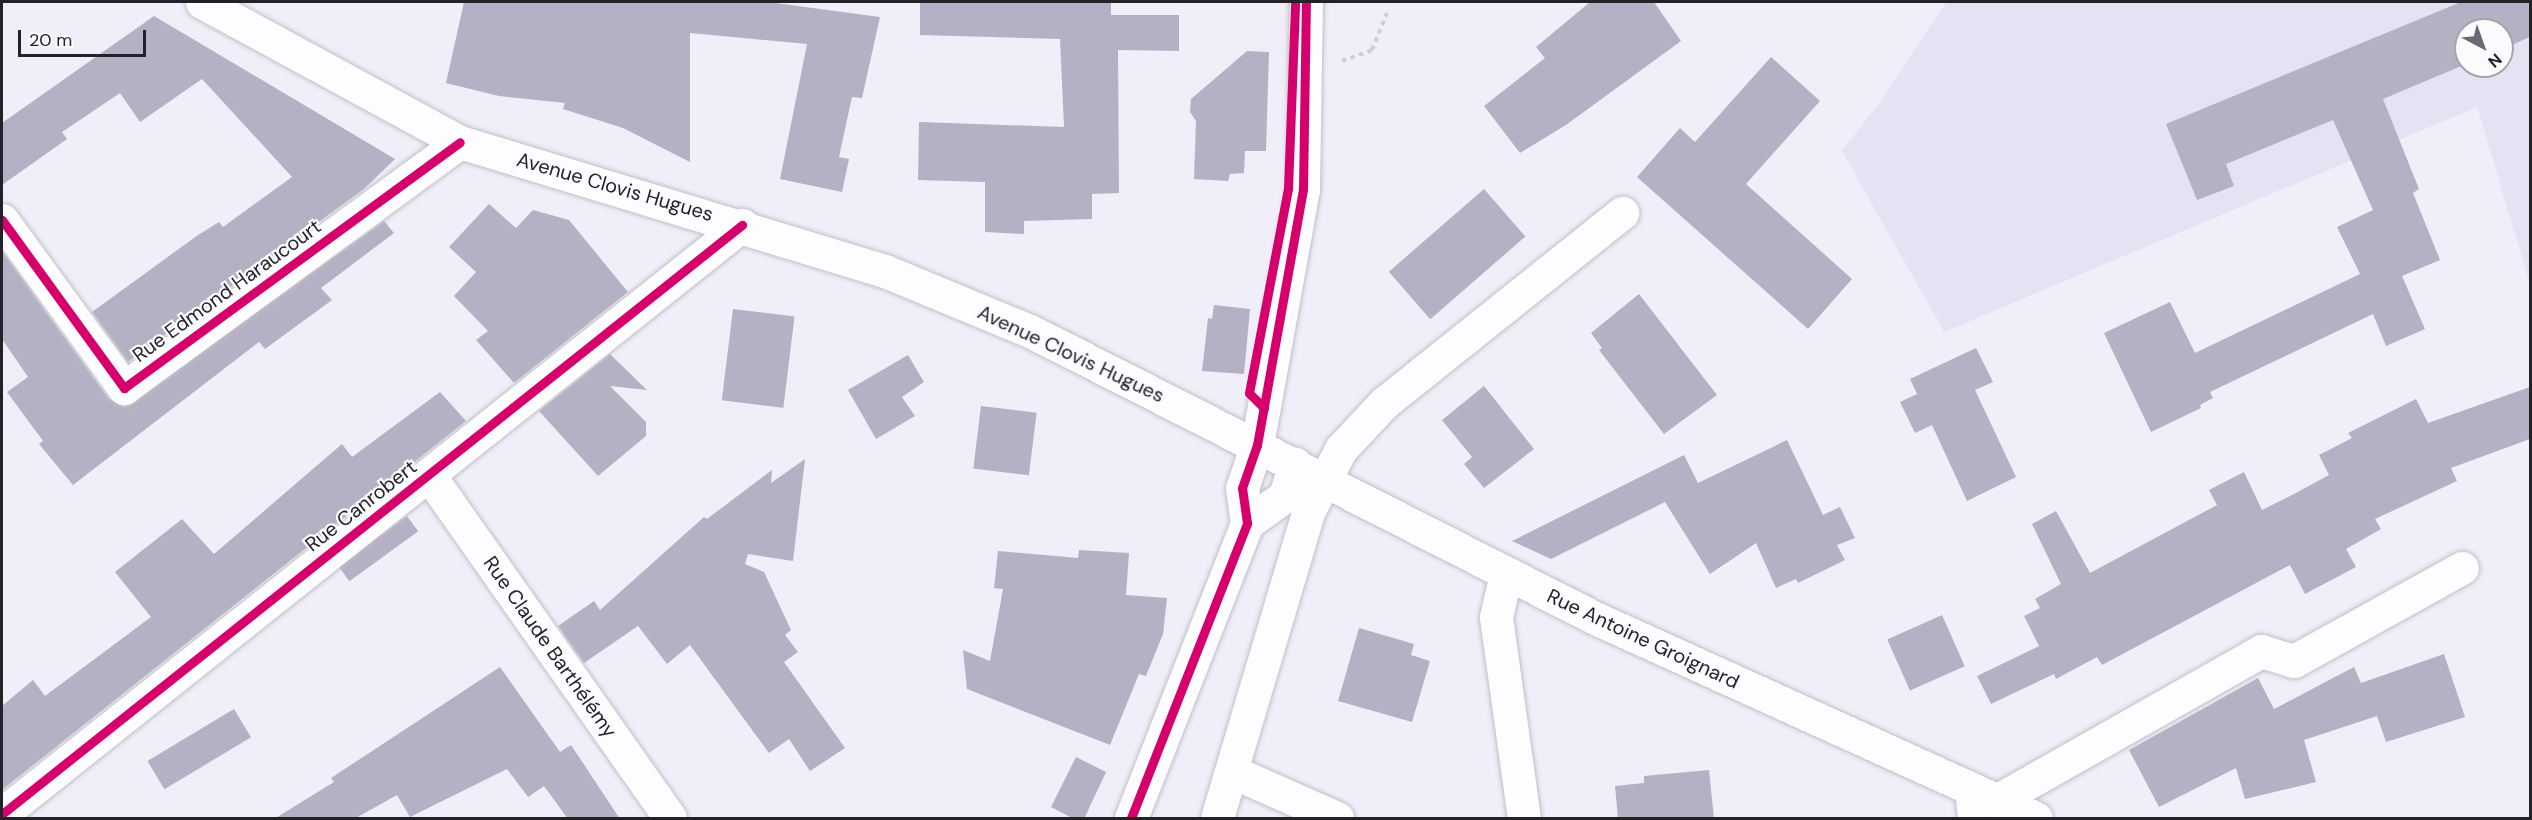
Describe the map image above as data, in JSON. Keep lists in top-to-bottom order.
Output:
{
  "streets": {
    "street": [
      "Avenue Clovis Hugues",
      "Rue Edmond Haraucourt",
      "Rue Canrobert",
      "Rue Antoine Groignard",
      "Rue Claude Barthélémy"
    ]
  },
  "crossings": [
    ["Avenue Clovis Hugues", "Rue Edmond Haraucourt"],
    ["Avenue Clovis Hugues", "Rue Canrobert"],
    ["Avenue Clovis Hugues", "Rue Antoine Groignard"],
    ["Rue Canrobert", "Rue Claude Barthélémy"]
  ],
  "scale_bar": "20 m",
  "north": "bottom right"
}
